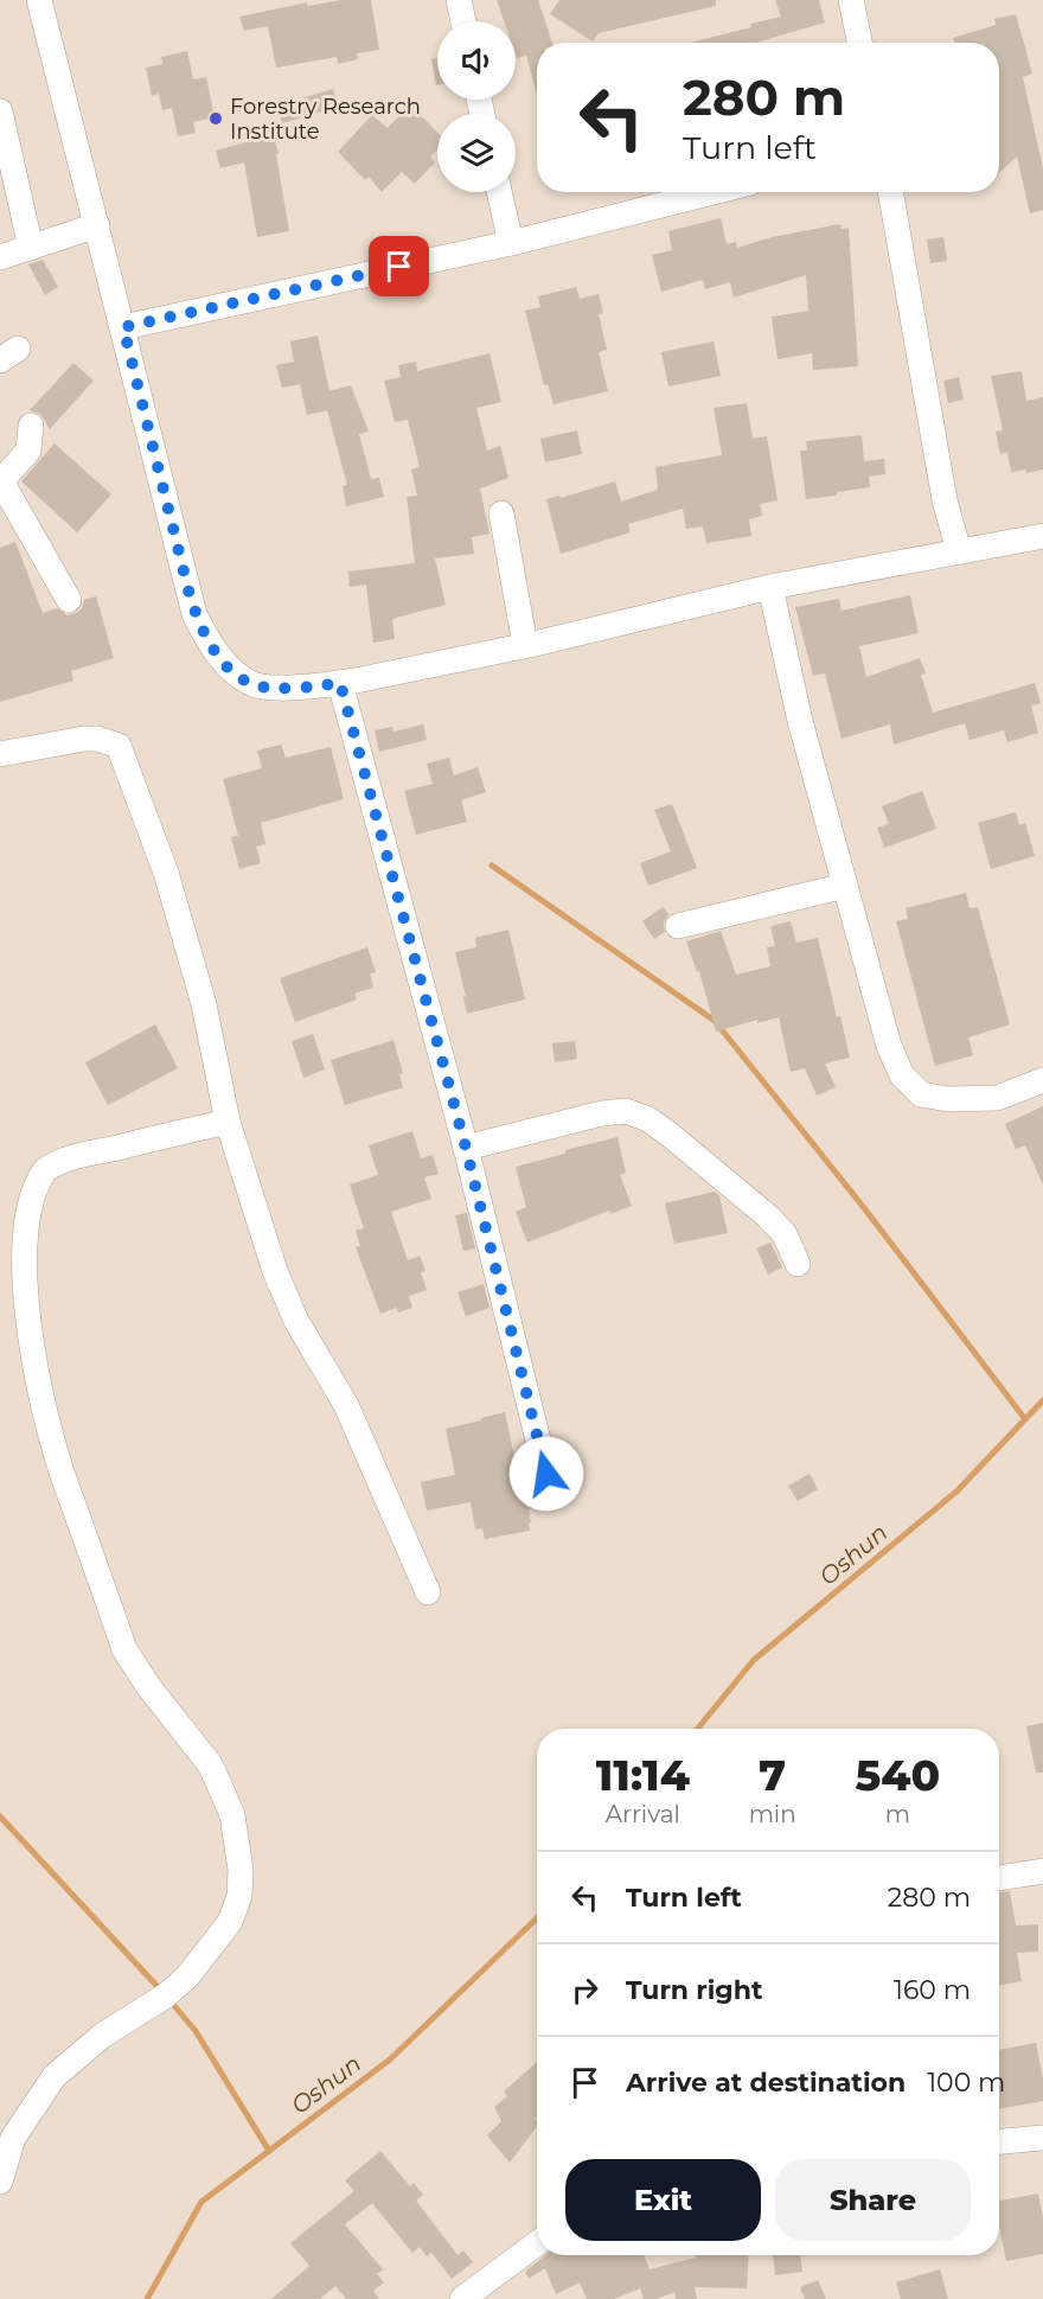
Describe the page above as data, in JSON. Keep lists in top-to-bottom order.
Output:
{
  "water": ["Oshun"],
  "places": ["Forestry Research Institute"],
  "page": {
    "turn": ["280 m", "Turn left"],
    "eta": [
      "11:14",
      "Arrival",
      "7",
      "min",
      "540",
      "m"
    ],
    "list": [
      {
        "name": "Turn left",
        "value": "280 m"
      },
      {
        "name": "Turn right",
        "value": "160 m"
      },
      {
        "name": "Arrive at destination",
        "value": "100 m"
      }
    ],
    "buttons": ["Exit", "Share"]
  }
}
